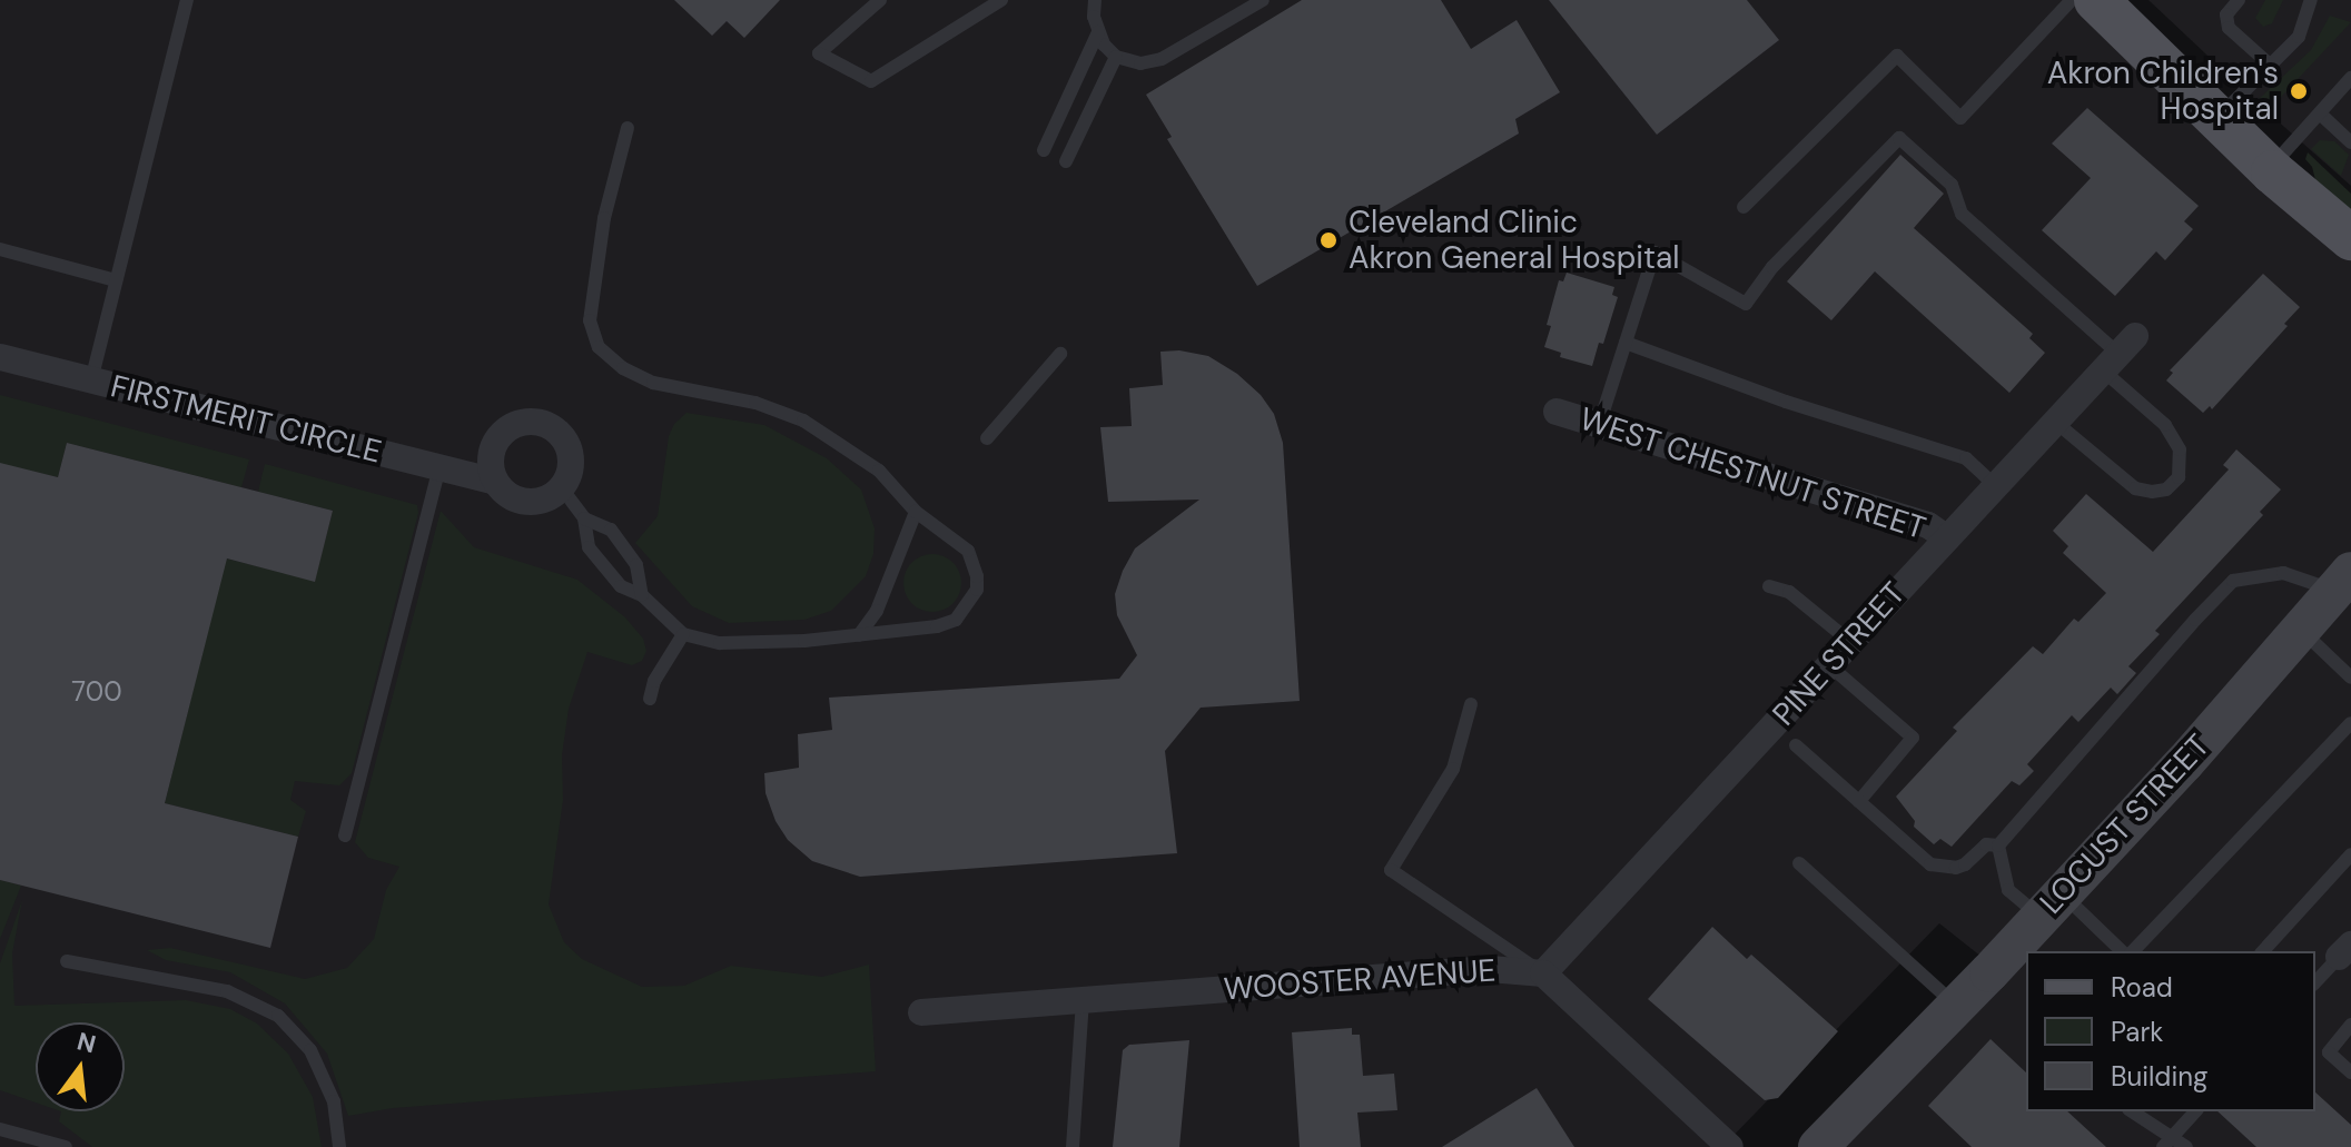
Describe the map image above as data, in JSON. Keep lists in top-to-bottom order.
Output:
{
  "streets": {
    "main road": ["LOCUST STREET"],
    "street": [
      "FIRSTMERIT CIRCLE",
      "WEST CHESTNUT STREET",
      "PINE STREET",
      "WOOSTER AVENUE"
    ]
  },
  "crossings": [
    ["WEST CHESTNUT STREET", "PINE STREET"],
    ["PINE STREET", "WOOSTER AVENUE"]
  ],
  "places": ["Akron Children's Hospital", "Cleveland Clinic Akron General Hospital"],
  "house_numbers": ["700"],
  "legend": ["Road", "Park", "Building"],
  "north": "top"
}
